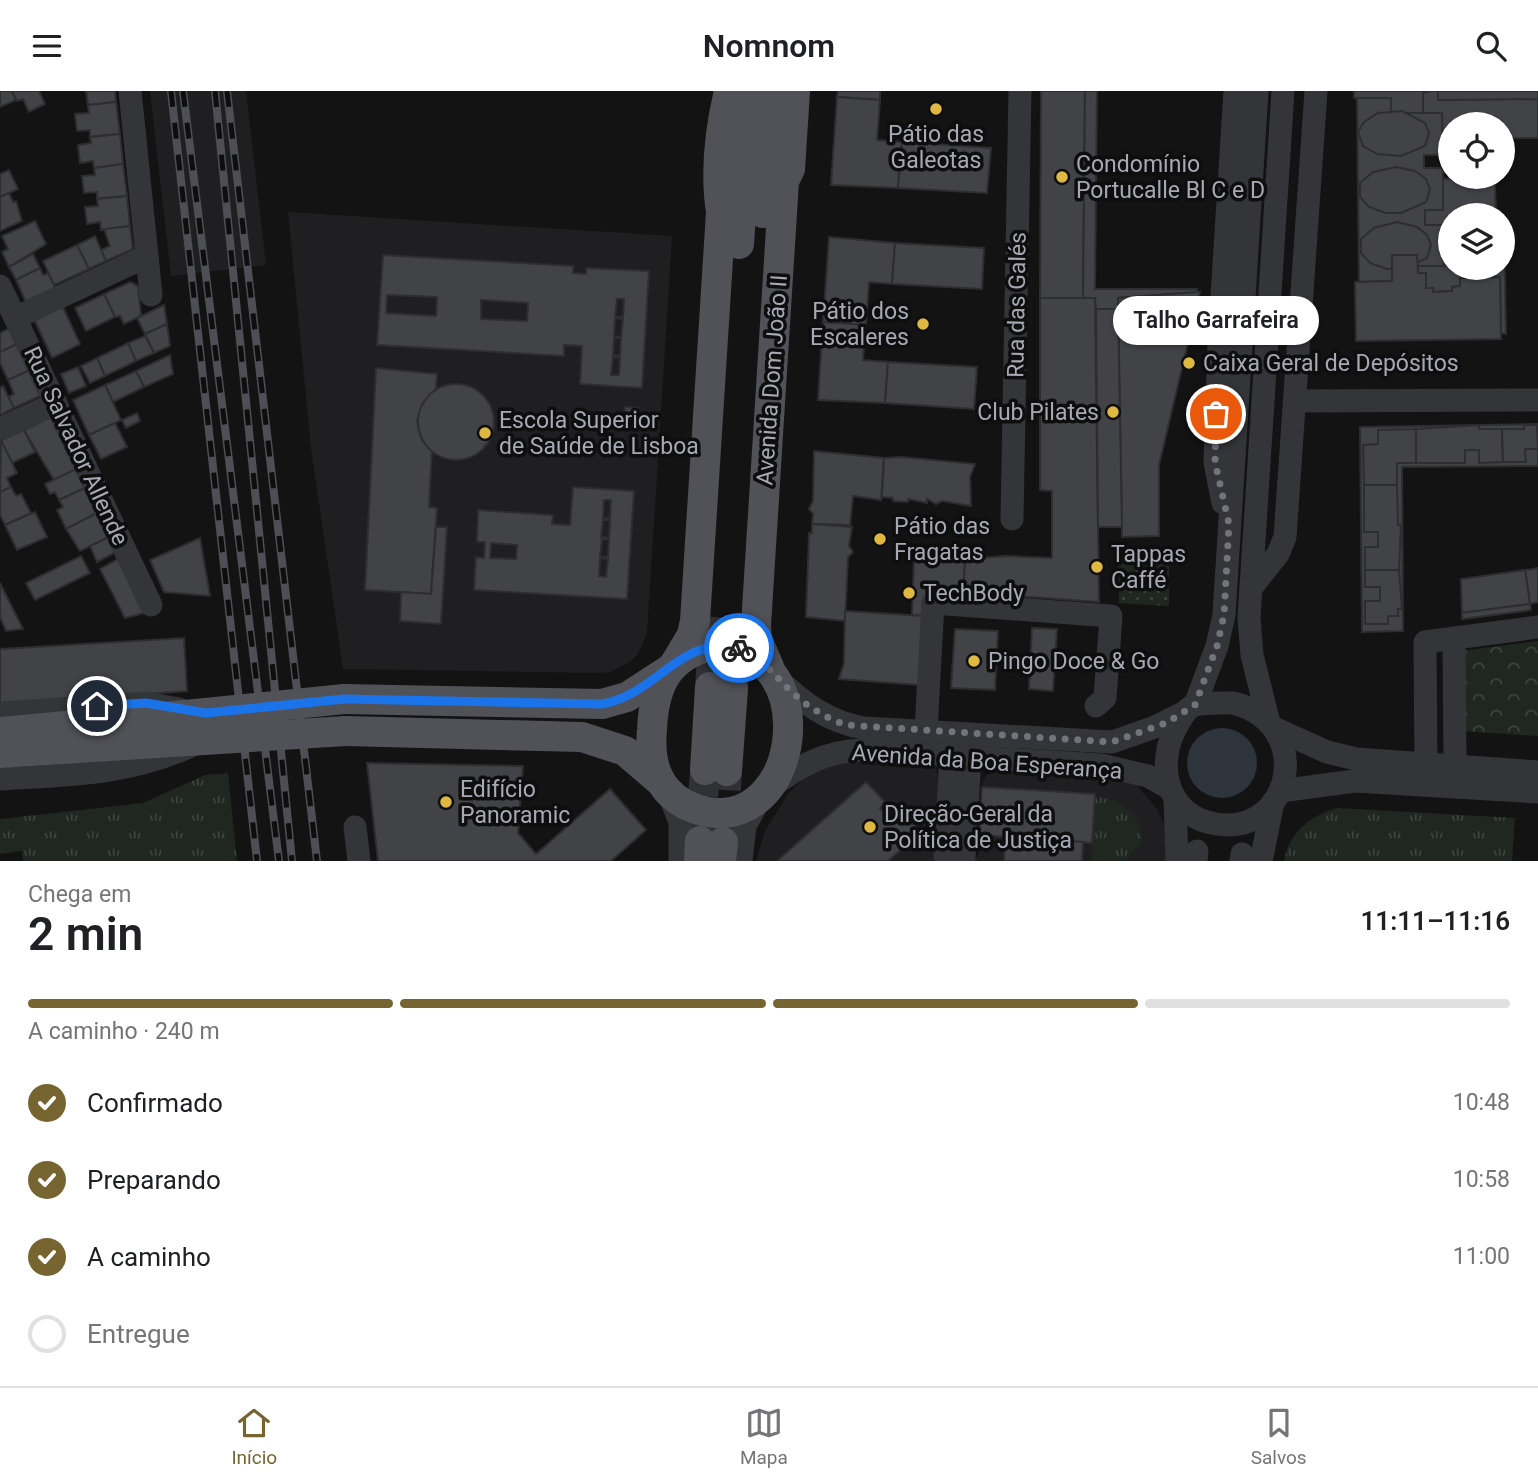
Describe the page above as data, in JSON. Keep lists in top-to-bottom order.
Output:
{
  "streets": {
    "main road": ["Avenida Dom João II"],
    "street": ["Rua das Galés", "Rua Salvador Allende", "Avenida da Boa Esperança"]
  },
  "crossings": [
    ["Avenida Dom João II", "Avenida da Boa Esperança"]
  ],
  "places": [
    "Pátio das Galeotas",
    "Condomínio Portucalle Bl C e D",
    "Pátio dos Escaleres",
    "Caixa Geral de Depósitos",
    "Club Pilates",
    "Talho Garrafeira",
    "Escola Superior de Saúde de Lisboa",
    "Pátio das Fragatas",
    "Tappas Caffé",
    "TechBody",
    "Pingo Doce & Go",
    "Edifício Panoramic",
    "Direção-Geral da Política de Justiça"
  ],
  "page": {
    "header": "Nomnom",
    "bubble": "Talho Garrafeira",
    "heading": ["2 min", "Chega em", "11:11–11:16"],
    "bar": "A caminho · 240 m",
    "list": [
      ["Confirmado", "10:48"],
      ["Preparando", "10:58"],
      ["A caminho", "11:00"],
      "Entregue"
    ],
    "tabs": ["Início", "Mapa", "Salvos"]
  }
}
